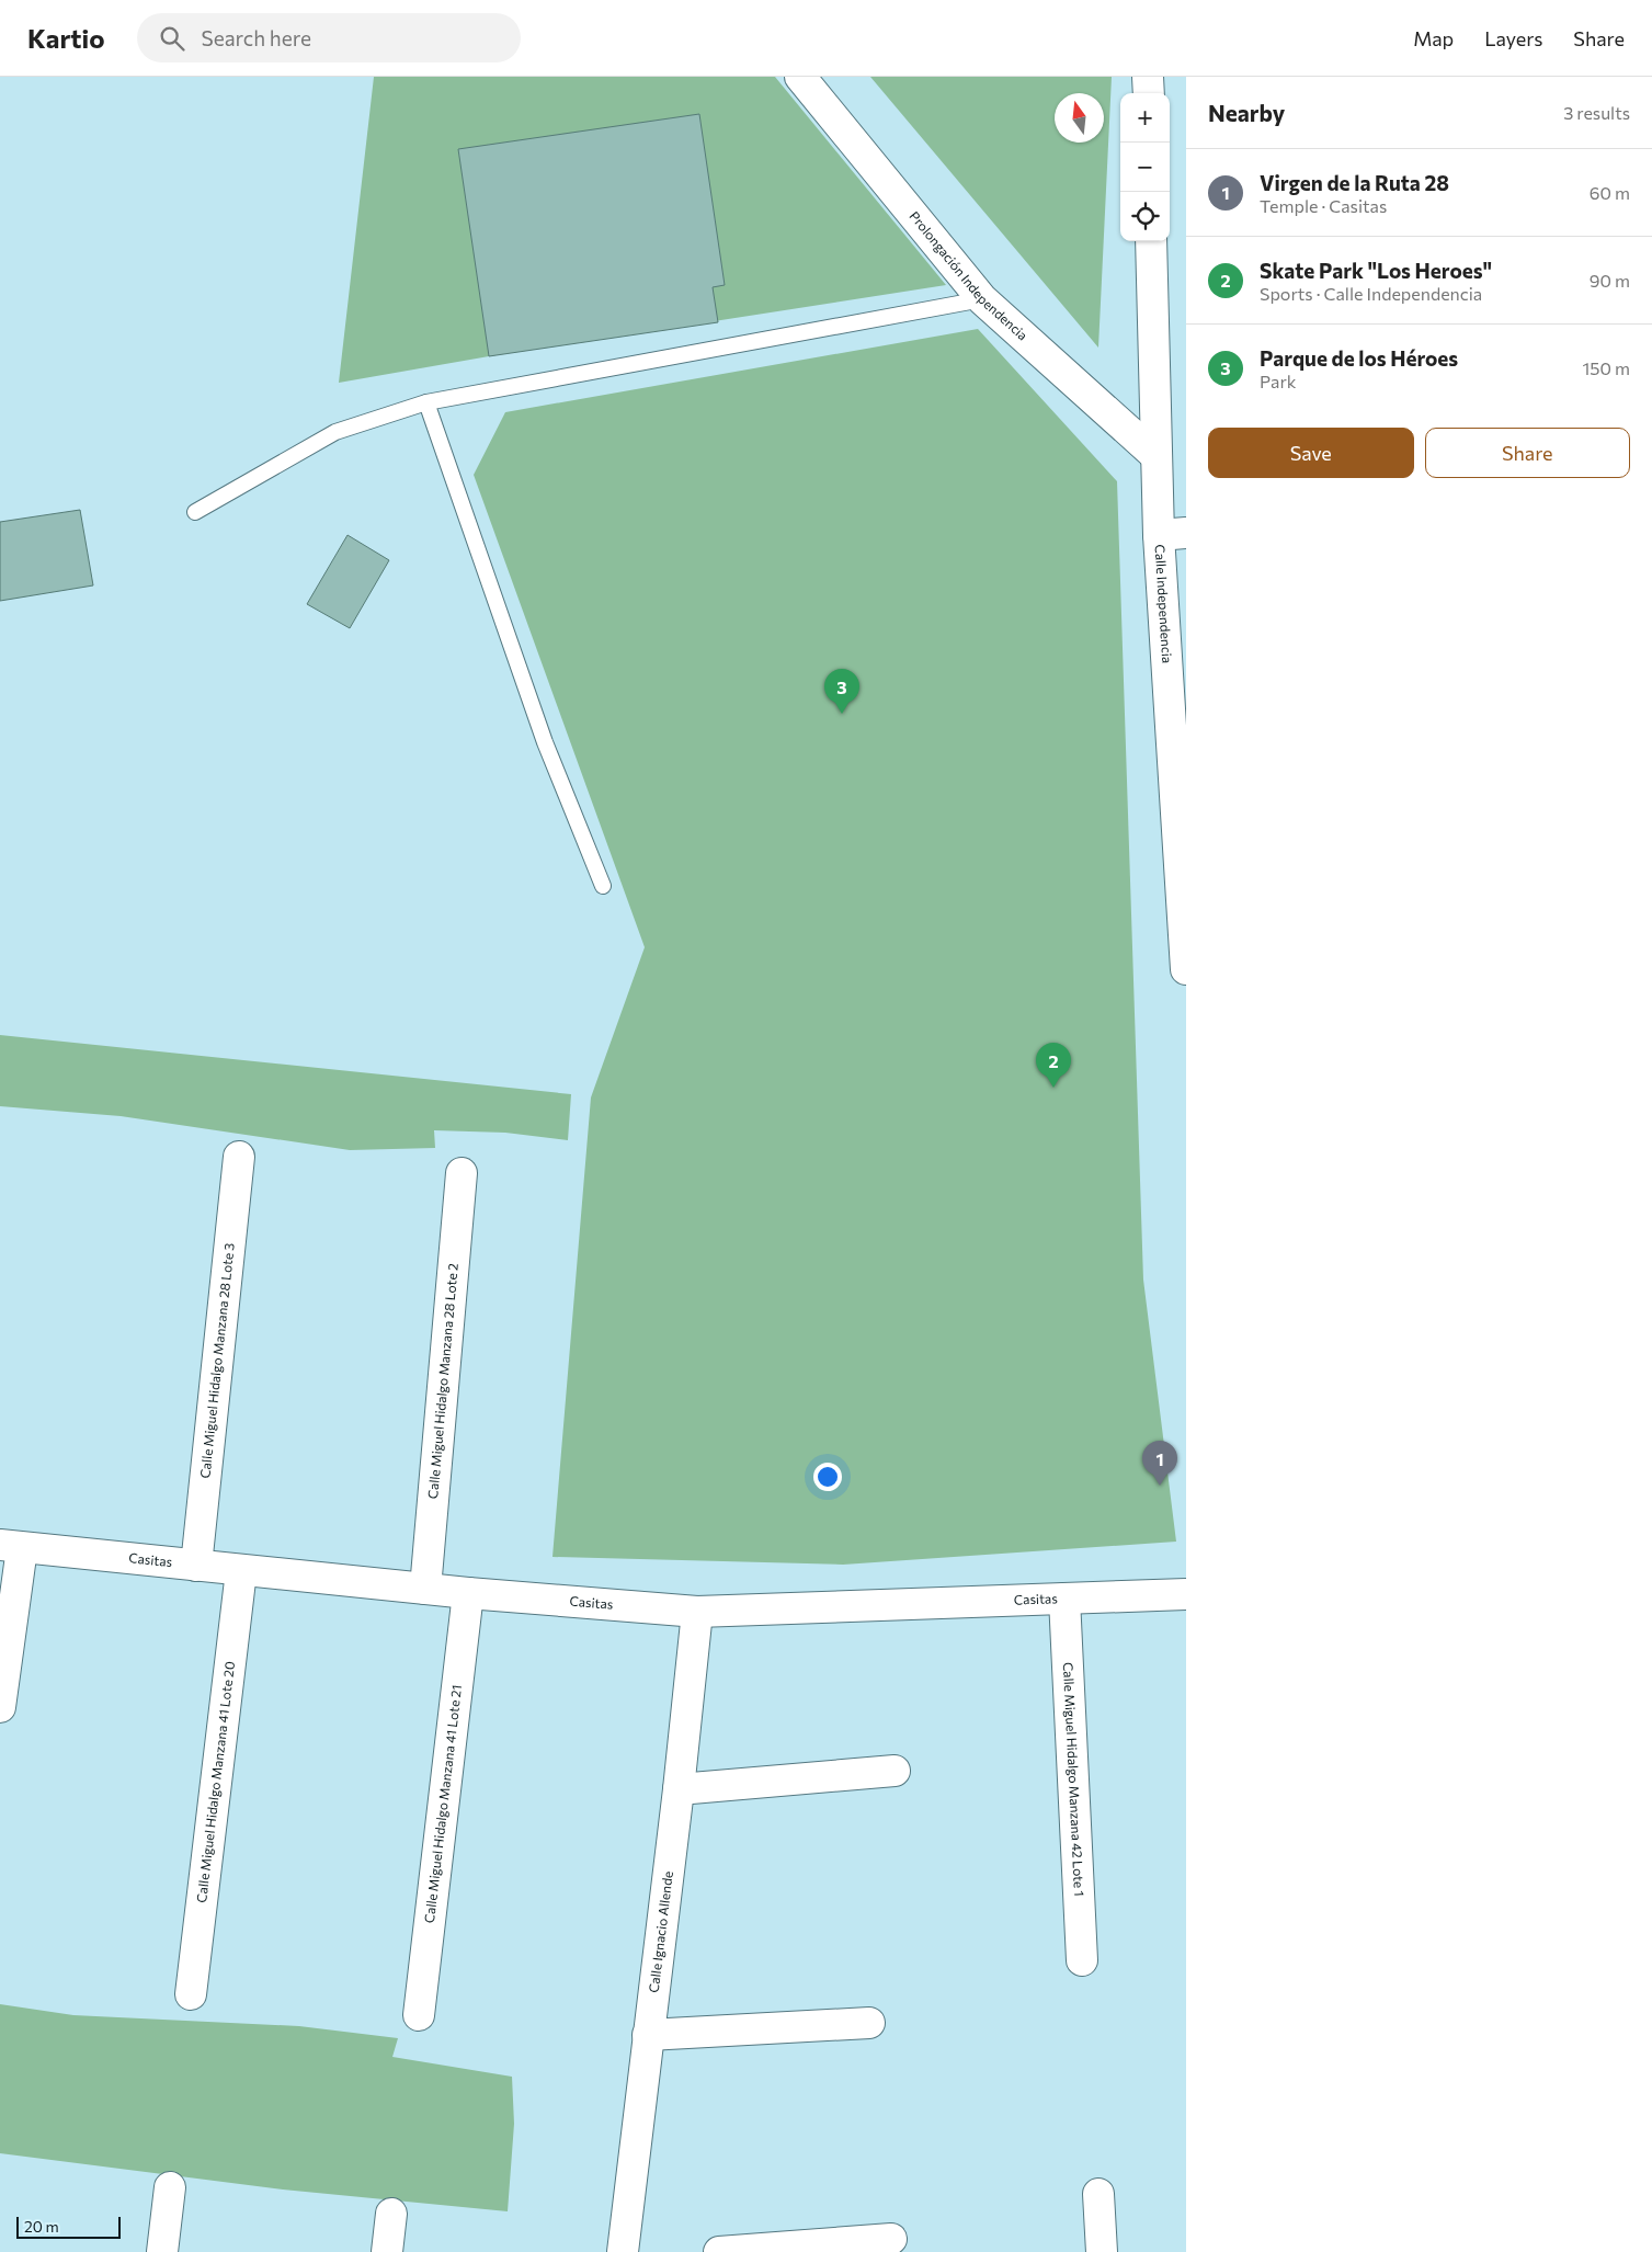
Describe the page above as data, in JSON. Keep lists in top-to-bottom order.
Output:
{
  "streets": {
    "street": [
      "Prolongación Independencia",
      "Calle Independencia",
      "Calle Miguel Hidalgo Manzana 28 Lote 3",
      "Calle Miguel Hidalgo Manzana 28 Lote 2",
      "Casitas",
      "Calle Miguel Hidalgo Manzana 42 Lote 1",
      "Calle Miguel Hidalgo Manzana 41 Lote 20",
      "Calle Miguel Hidalgo Manzana 41 Lote 21",
      "Calle Ignacio Allende"
    ]
  },
  "crossings": [
    ["Prolongación Independencia", "Calle Independencia"],
    ["Calle Miguel Hidalgo Manzana 28 Lote 3", "Casitas"],
    ["Calle Miguel Hidalgo Manzana 28 Lote 2", "Casitas"],
    ["Casitas", "Calle Miguel Hidalgo Manzana 42 Lote 1"],
    ["Casitas", "Calle Miguel Hidalgo Manzana 41 Lote 20"],
    ["Casitas", "Calle Miguel Hidalgo Manzana 41 Lote 21"],
    ["Casitas", "Calle Ignacio Allende"]
  ],
  "scale_bar": "20 m",
  "north": "top",
  "page": {
    "header": "Kartio",
    "search": "Search here",
    "nav": ["Map", "Layers", "Share"],
    "heading": ["Nearby", "3 results"],
    "map_buttons": ["+", "−"],
    "list": [
      {
        "mark": "1",
        "name": "Virgen de la Ruta 28",
        "note": "Temple · Casitas",
        "value": "60 m"
      },
      {
        "mark": "2",
        "name": "Skate Park \"Los Heroes\"",
        "note": "Sports · Calle Independencia",
        "value": "90 m"
      },
      {
        "mark": "3",
        "name": "Parque de los Héroes",
        "note": "Park",
        "value": "150 m"
      }
    ],
    "buttons": ["Save", "Share"],
    "pins": ["3", "2", "1"],
    "scale": "20 m"
  }
}
